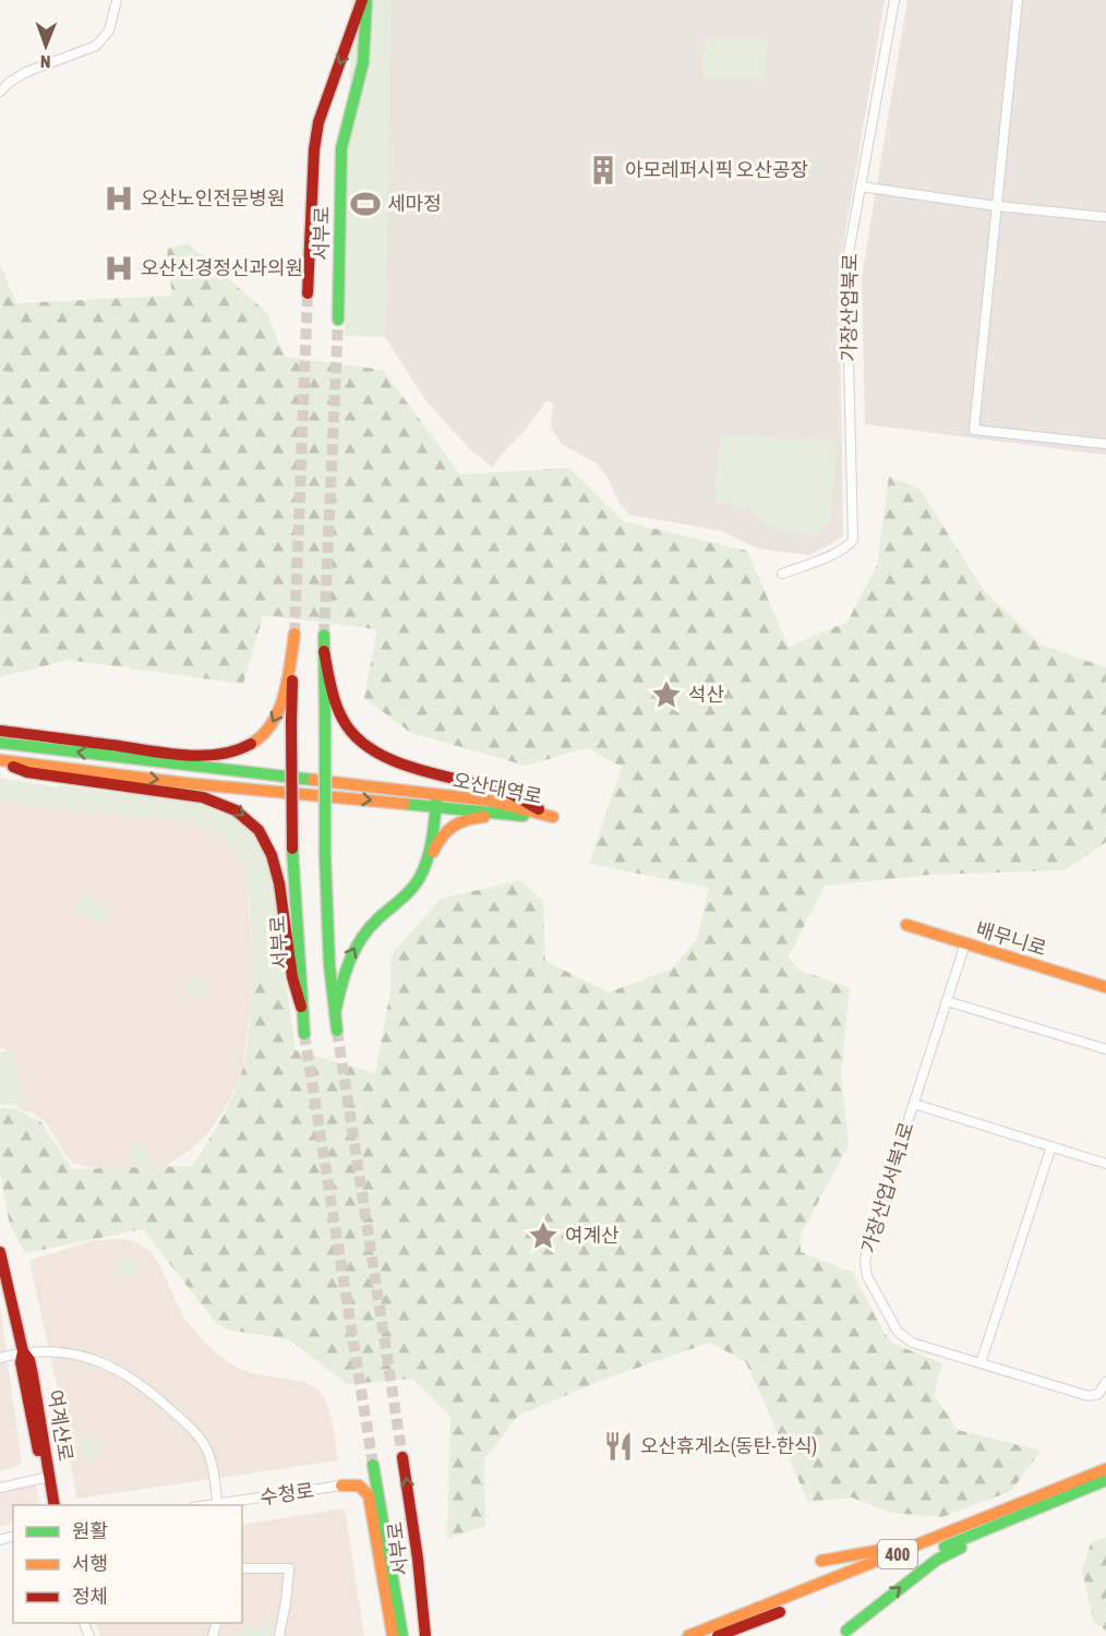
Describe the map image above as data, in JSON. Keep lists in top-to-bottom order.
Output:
{
  "streets": {
    "main road": [
      "서부로",
      "오산대역로",
      "배무니로",
      "여계산로",
      "400"
    ],
    "street": ["가장산업북로", "가장산업서북1로", "수청로"]
  },
  "crossings": [
    ["배무니로", "가장산업서북1로"]
  ],
  "places": {
    "building": ["아모레퍼시픽 오산공장"],
    "hospital": ["오산노인전문병원", "오산신경정신과의원"],
    "sports": ["세마정"],
    "place": ["석산", "여계산"],
    "restaurant": ["오산휴게소(동탄-한식)"]
  },
  "legend": ["원활", "서행", "정체"],
  "north": "bottom"
}
